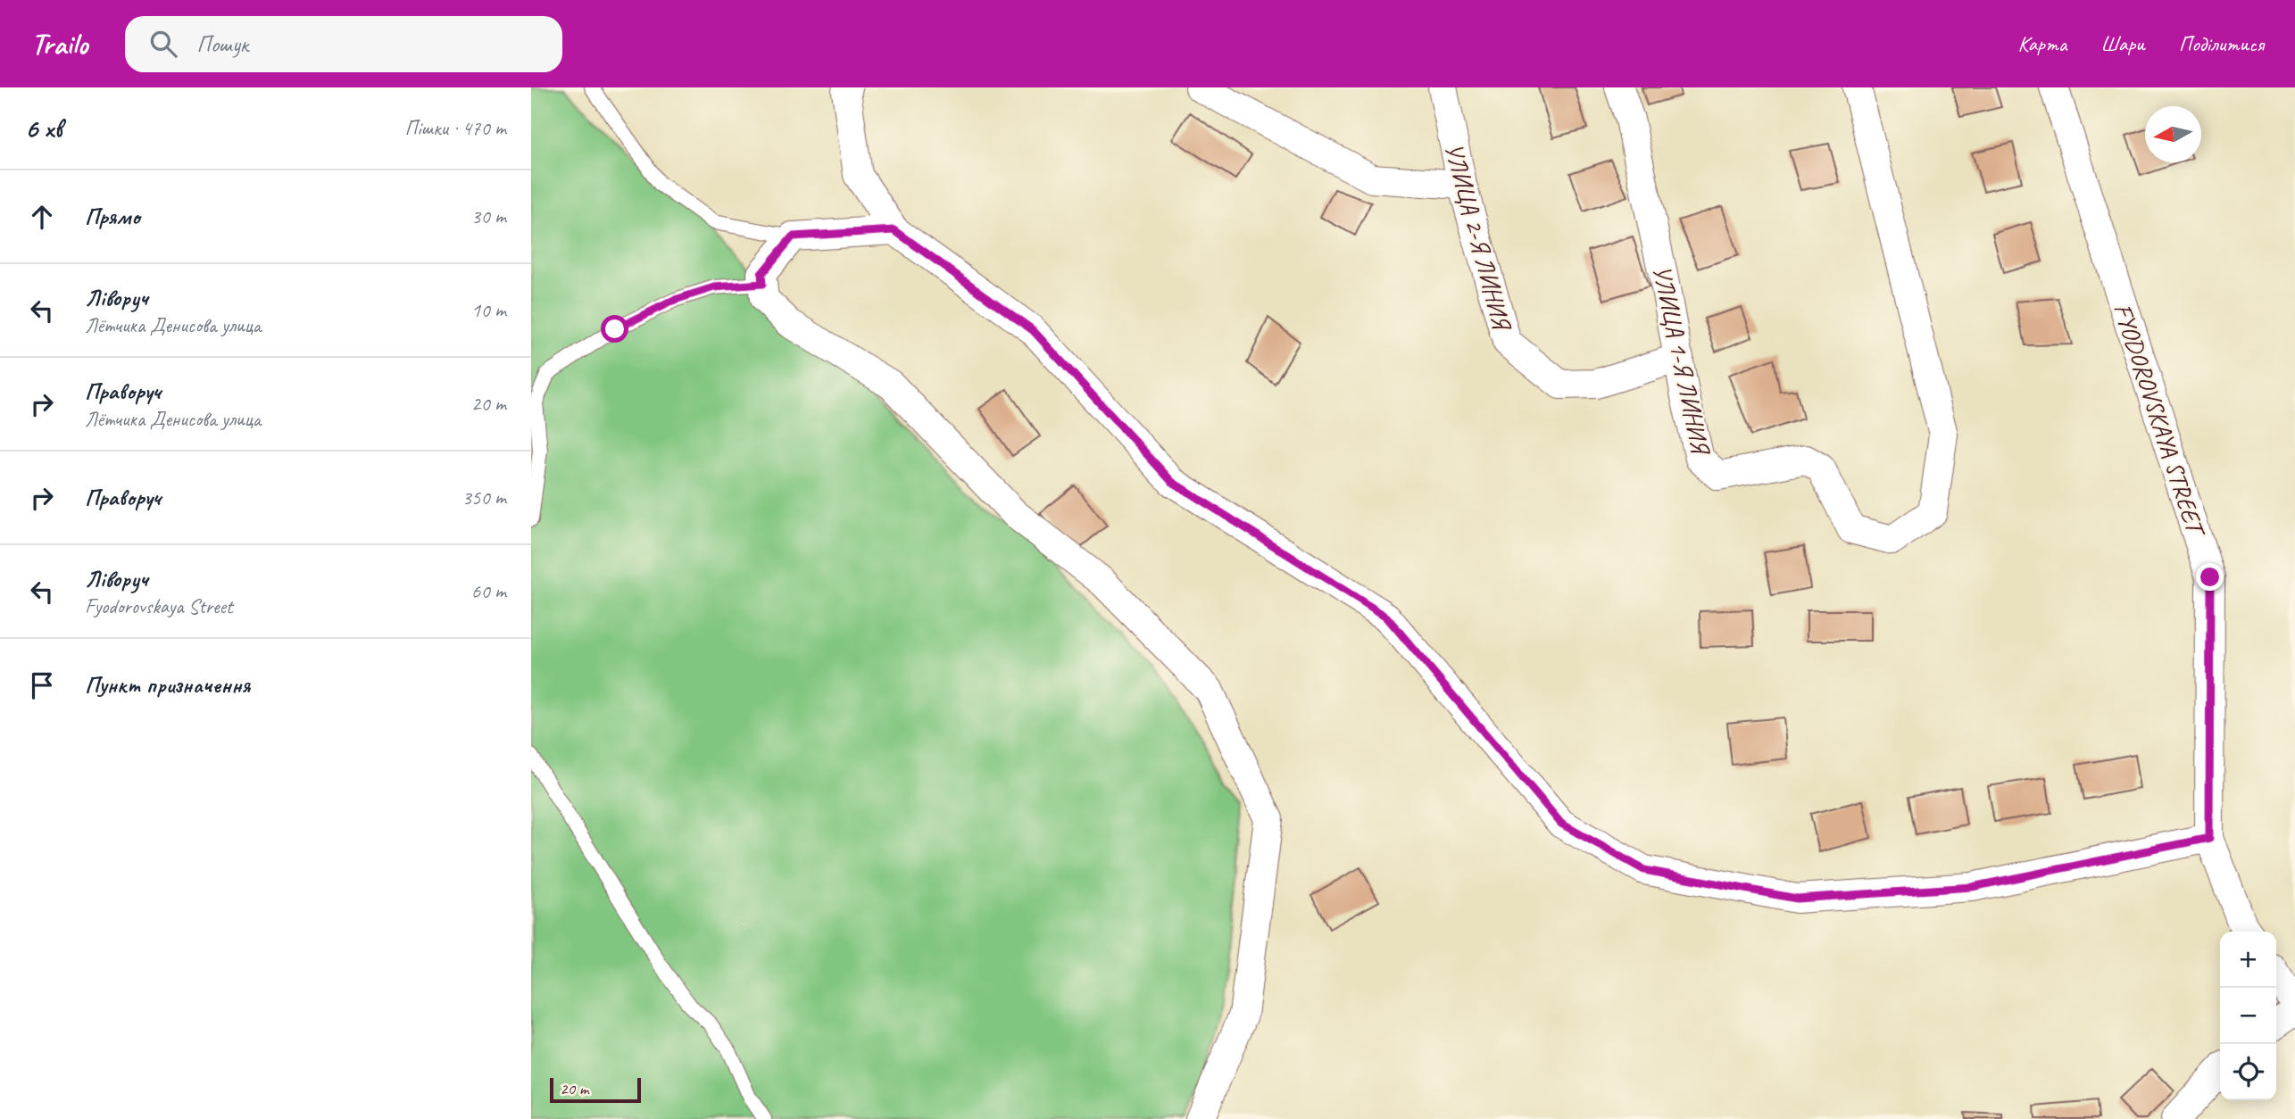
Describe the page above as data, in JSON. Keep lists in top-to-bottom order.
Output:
{
  "streets": {
    "street": ["УЛИЦА 2-Я ЛИНИЯ", "УЛИЦА 1-Я ЛИНИЯ", "FYODOROVSKAYA STREET"]
  },
  "crossings": [
    ["УЛИЦА 2-Я ЛИНИЯ", "УЛИЦА 1-Я ЛИНИЯ"]
  ],
  "scale_bar": "20 m",
  "north": "left",
  "page": {
    "header": "Trailo",
    "search": "Пошук",
    "nav": ["Карта", "Шари", "Поділитися"],
    "heading": ["6 хв", "Пішки · 470 m"],
    "list": [
      ["Прямо", "30 m"],
      ["Ліворуч", "Лётчика Денисова улица", "10 m"],
      ["Праворуч", "Лётчика Денисова улица", "20 m"],
      ["Праворуч", "350 m"],
      ["Ліворуч", "Fyodorovskaya Street", "60 m"],
      "Пункт призначення"
    ],
    "map_buttons": ["+", "−"],
    "scale": "20 m"
  }
}
